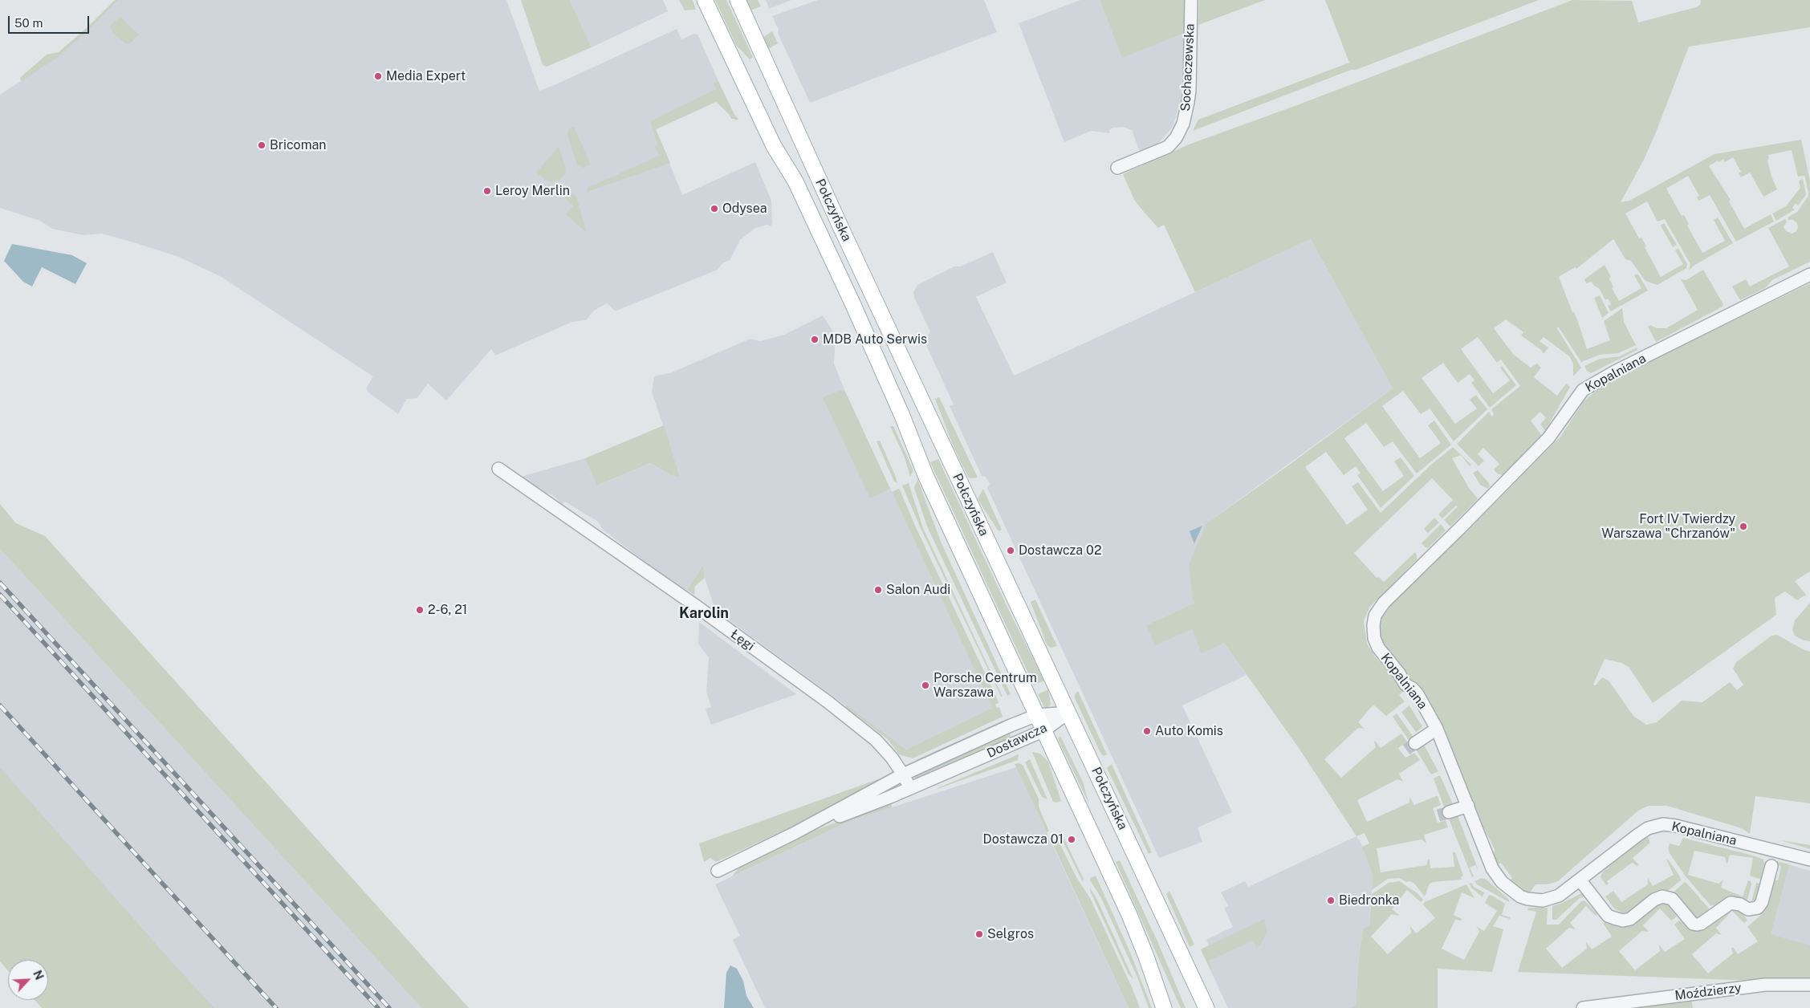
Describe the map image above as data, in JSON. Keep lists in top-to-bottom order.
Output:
{
  "streets": {
    "main road": ["Połczyńska"],
    "street": [
      "Sochaczewska",
      "Kopalniana",
      "Łęgi",
      "Dostawcza",
      "Moździerzy"
    ]
  },
  "crossings": [
    ["Połczyńska", "Dostawcza"],
    ["Łęgi", "Dostawcza"]
  ],
  "districts": ["Karolin"],
  "places": [
    "Media Expert",
    "Bricoman",
    "Leroy Merlin",
    "Odysea",
    "MDB Auto Serwis",
    "Fort IV Twierdzy Warszawa \"Chrzanów\"",
    "Dostawcza 02",
    "Salon Audi",
    "2-6, 21",
    "Porsche Centrum Warszawa",
    "Auto Komis",
    "Dostawcza 01",
    "Biedronka",
    "Selgros"
  ],
  "scale_bar": "50 m",
  "north": "top right"
}
